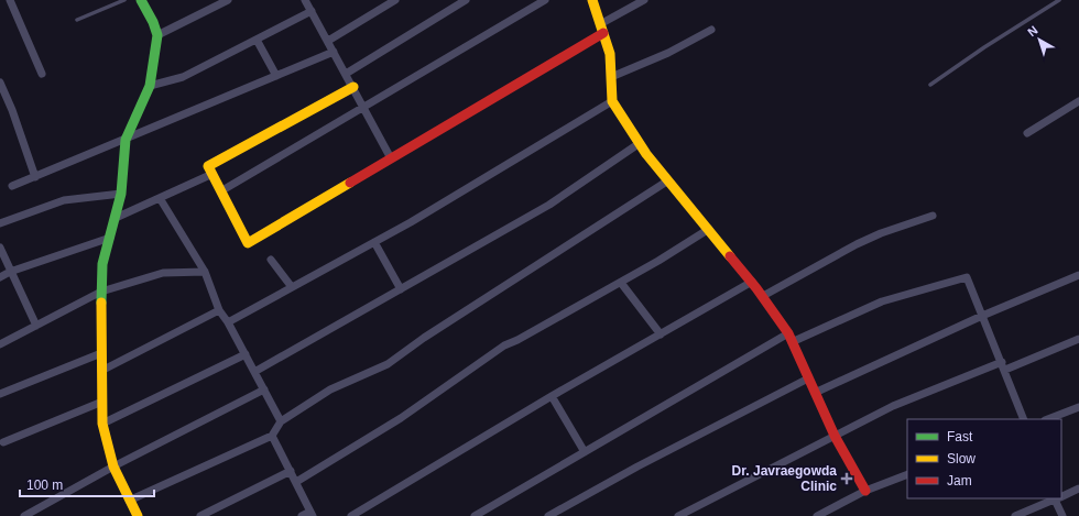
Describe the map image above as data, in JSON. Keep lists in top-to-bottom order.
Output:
{
  "places": {
    "health": ["Dr. Javraegowda Clinic"]
  },
  "legend": ["Fast", "Slow", "Jam"],
  "scale_bar": "100 m",
  "north": "top left"
}
